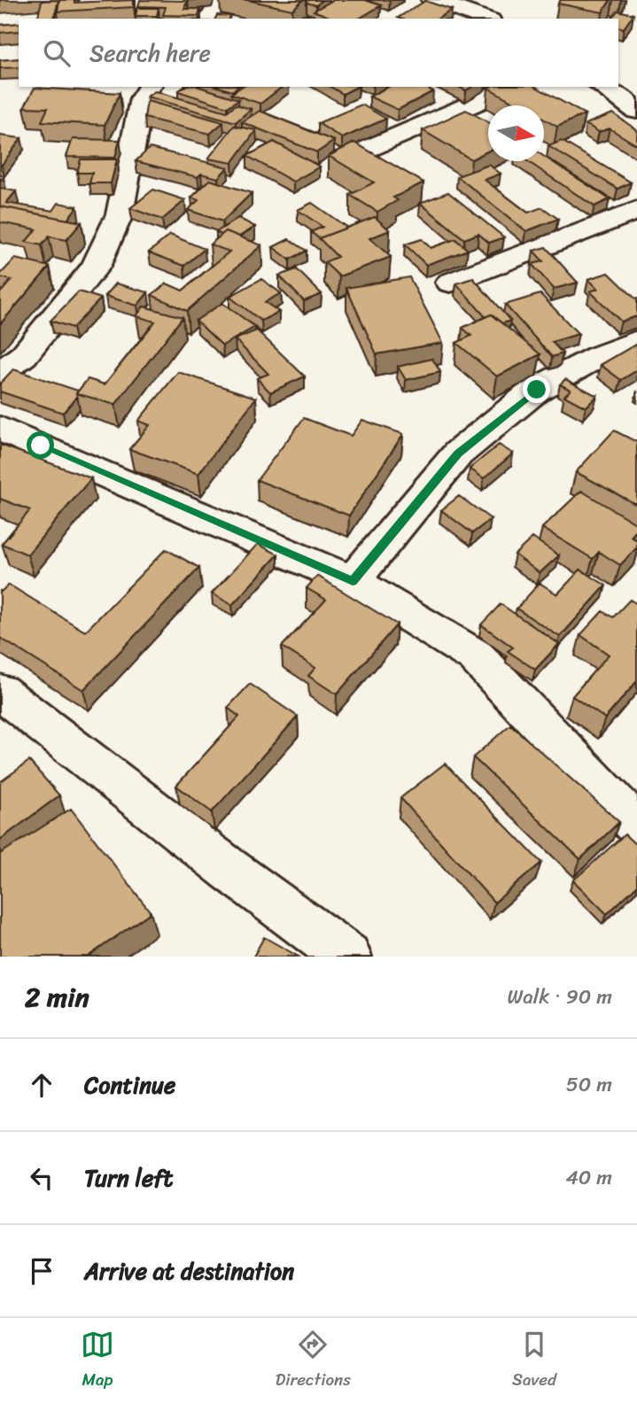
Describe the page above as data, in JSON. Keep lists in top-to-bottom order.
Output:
{
  "north": "right",
  "page": {
    "search": "Search here",
    "heading": ["2 min", "Walk · 90 m"],
    "list": [
      ["Continue", "50 m"],
      ["Turn left", "40 m"],
      "Arrive at destination"
    ],
    "nav": ["Map", "Directions", "Saved"]
  }
}
